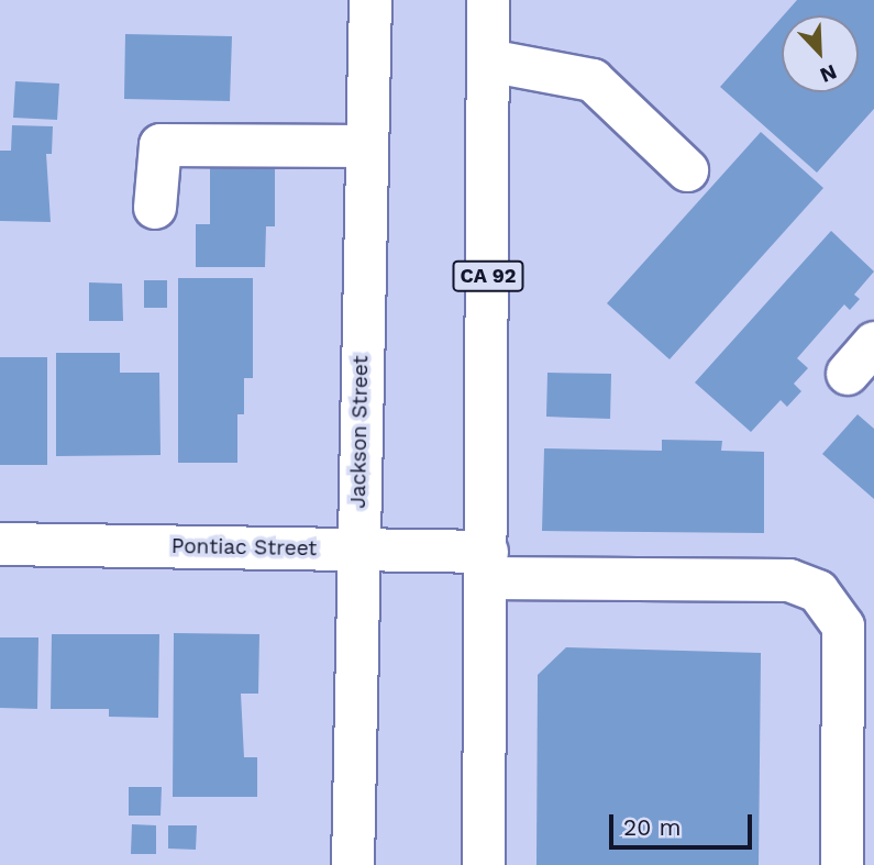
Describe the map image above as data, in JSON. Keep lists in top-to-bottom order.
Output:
{
  "streets": {
    "main road": ["CA 92", "Jackson Street", "Pontiac Street"]
  },
  "crossings": [
    ["CA 92", "Pontiac Street"],
    ["Jackson Street", "Pontiac Street"]
  ],
  "scale_bar": "20 m",
  "north": "bottom right"
}
